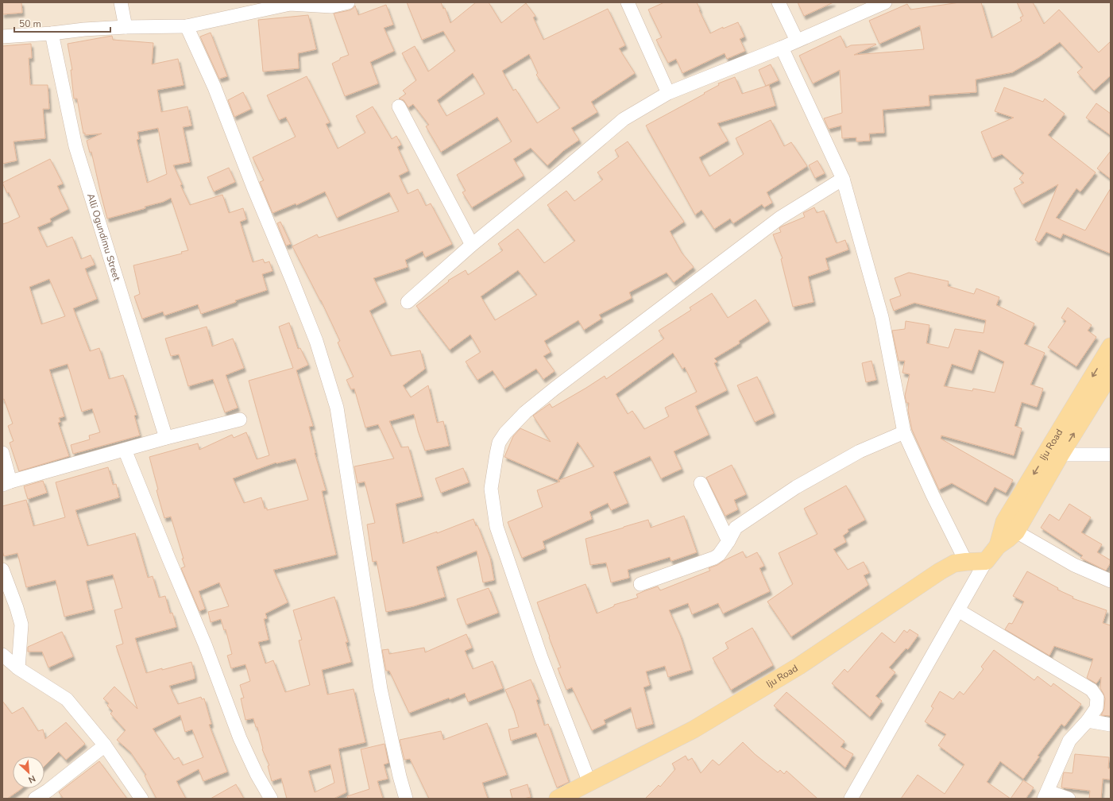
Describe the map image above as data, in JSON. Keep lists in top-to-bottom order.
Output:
{
  "streets": {
    "main road": ["Iju Road"],
    "street": ["Alli Ogundimu Street"]
  },
  "scale_bar": "50 m",
  "north": "bottom right"
}
